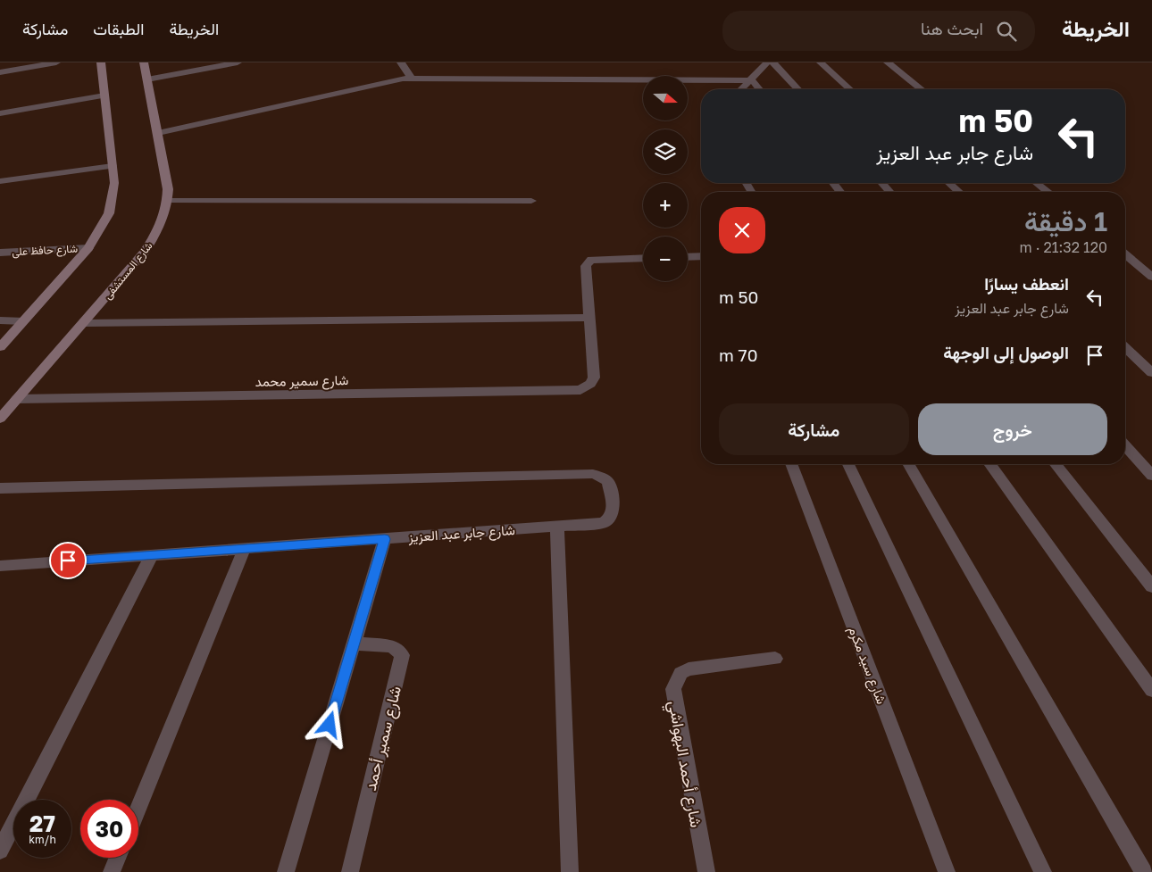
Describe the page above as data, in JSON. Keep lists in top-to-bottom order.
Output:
{
  "streets": {
    "street": [
      "شارع حافظ على",
      "شارع المستشفى",
      "شارع سمير محمد",
      "شارع جابر عبد العزيز",
      "شارع سيد مكرم",
      "شارع سمير أحمد",
      "شارع أحمد البهواشي"
    ]
  },
  "crossings": [
    ["شارع المستشفى", "شارع سمير محمد"]
  ],
  "north": "right",
  "page": {
    "header": "الخريطة",
    "search": "ابحث هنا",
    "nav": ["الخريطة", "الطبقات", "مشاركة"],
    "map_buttons": ["+", "−"],
    "turn": ["50 m", "شارع جابر عبد العزيز"],
    "heading": ["1 دقيقة", "120 m · 21:32"],
    "list": [
      {
        "name": "انعطف يسارًا",
        "note": "شارع جابر عبد العزيز",
        "value": "50 m"
      },
      {
        "name": "الوصول إلى الوجهة",
        "value": "70 m"
      }
    ],
    "buttons": ["خروج", "مشاركة"],
    "speed": "27 km/h",
    "limit": "30"
  }
}
